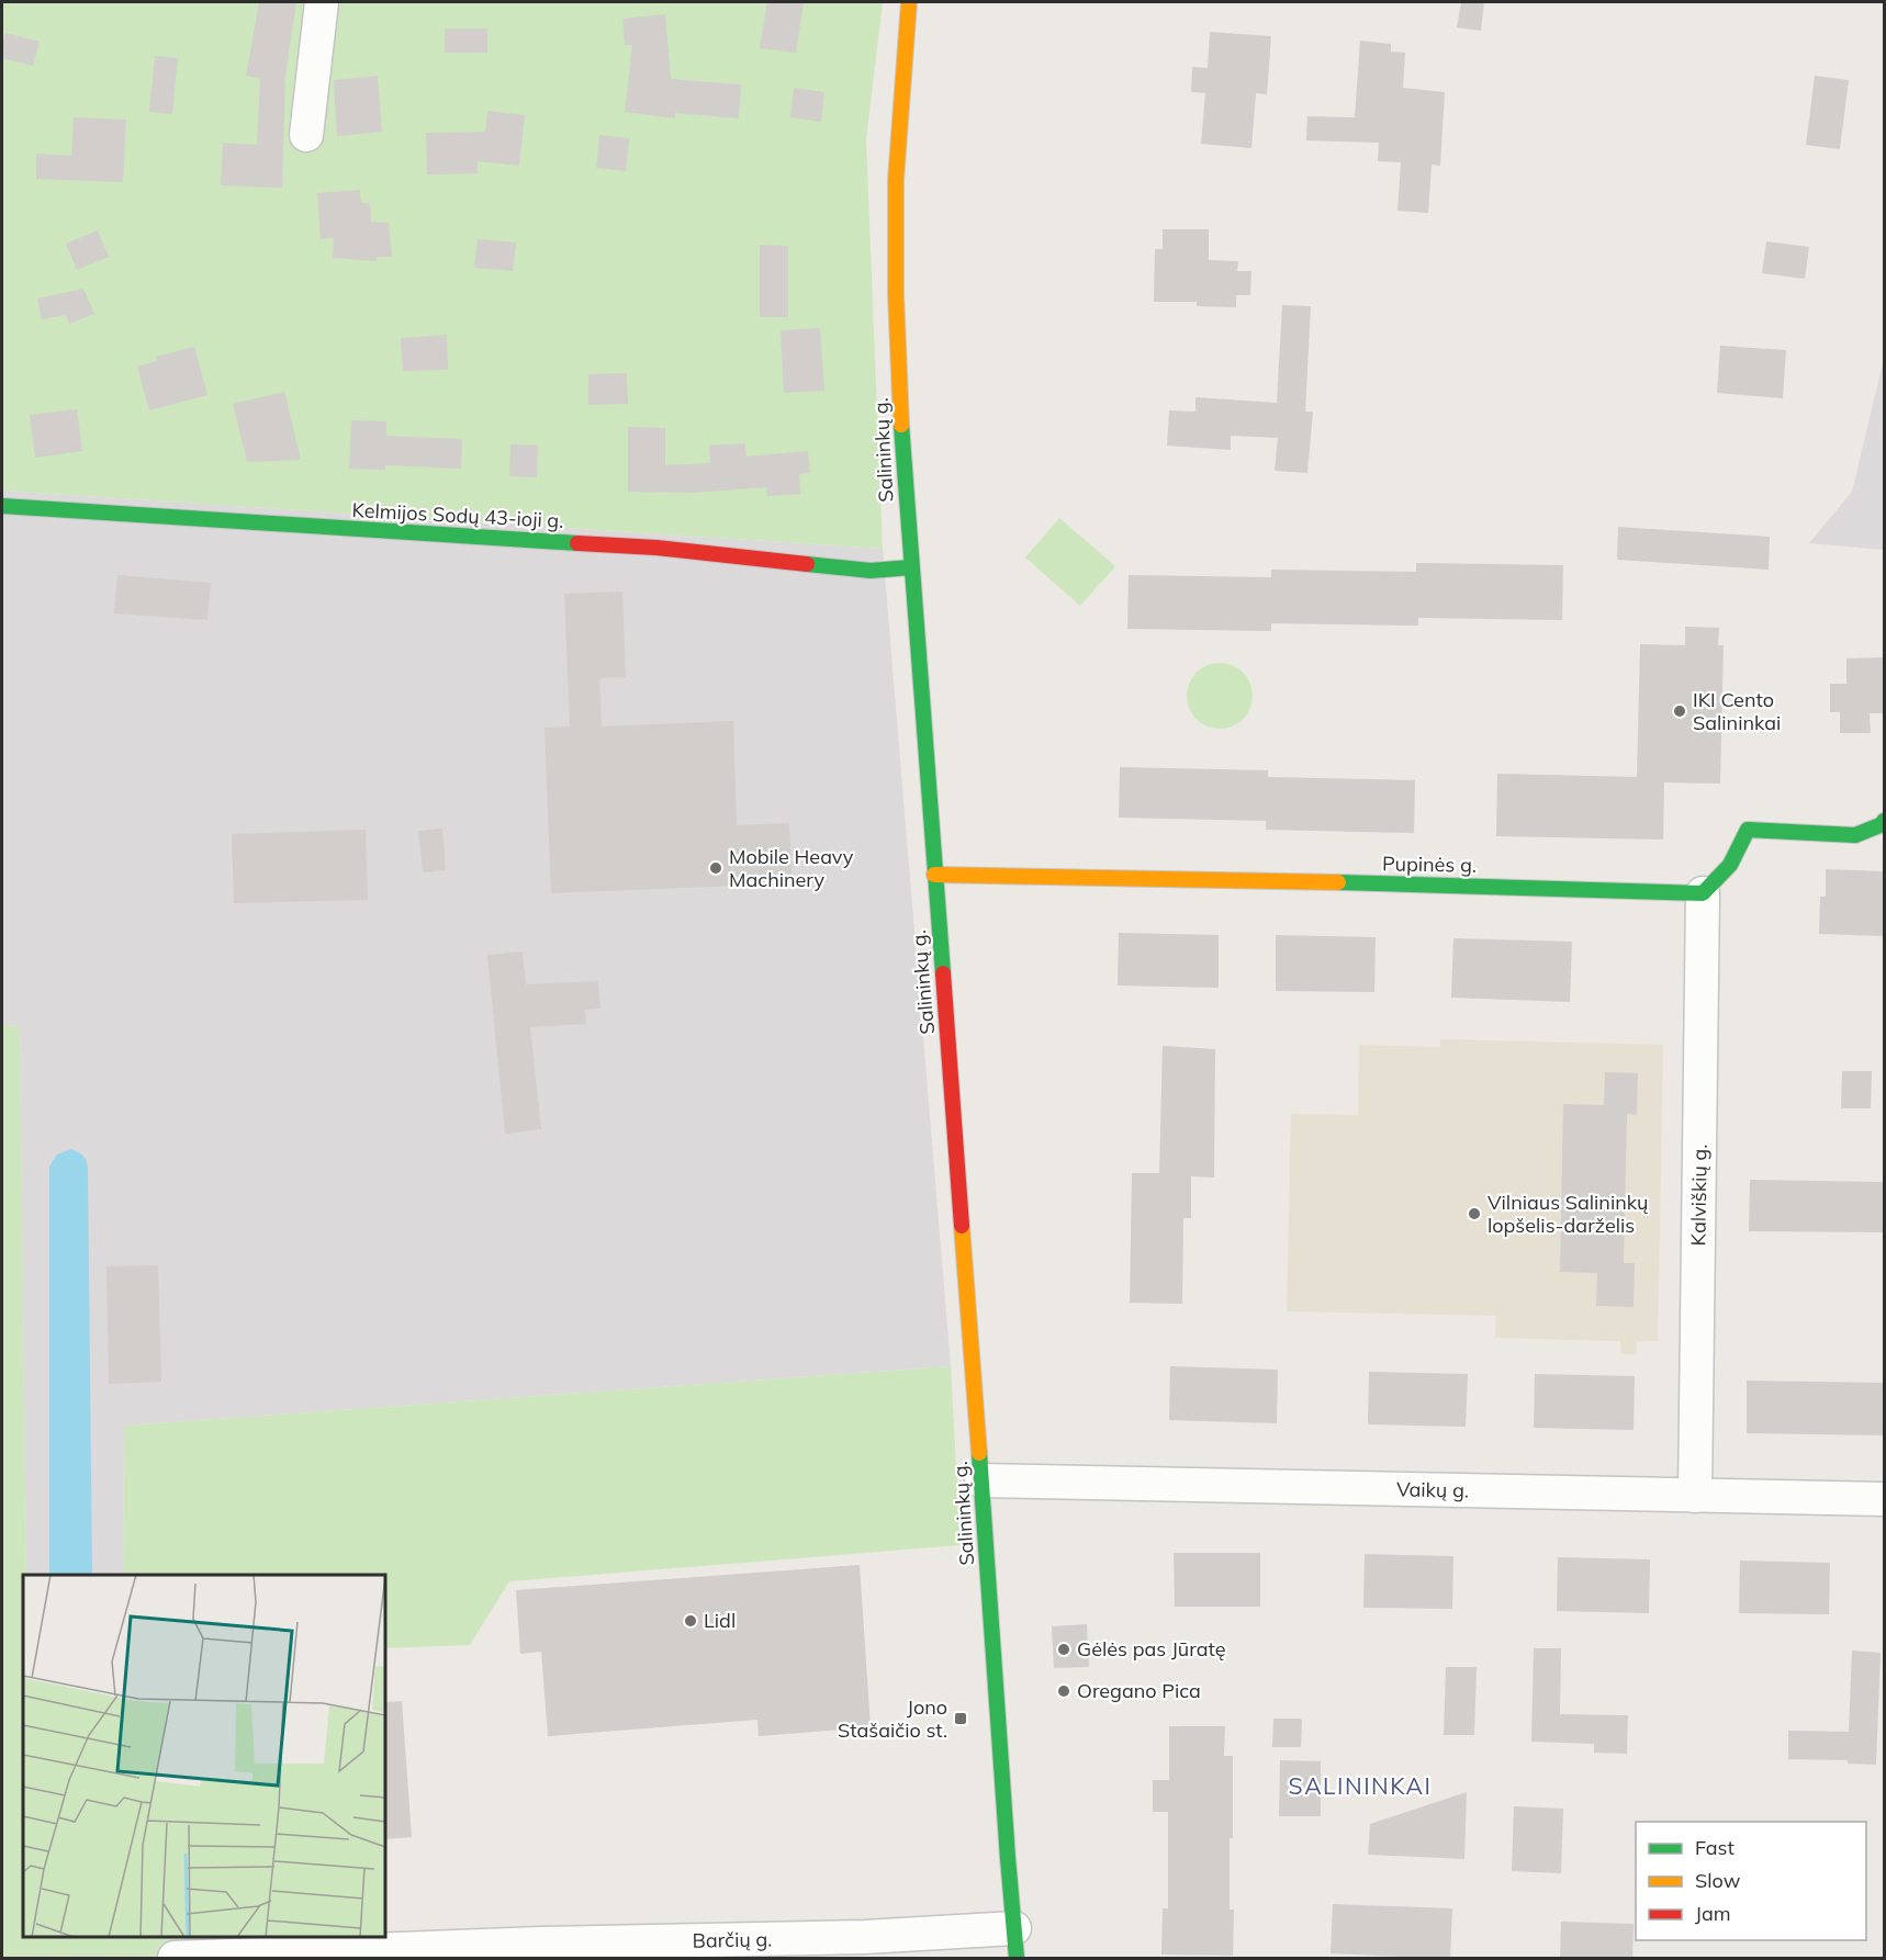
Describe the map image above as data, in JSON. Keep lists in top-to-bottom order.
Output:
{
  "streets": {
    "main road": ["Salininkų g.", "Kelmijos Sodų 43-ioji g.", "Pupinės g."],
    "street": ["Kalviškių g.", "Vaikų g.", "Barčių g."]
  },
  "crossings": [
    ["Salininkų g.", "Kelmijos Sodų 43-ioji g."],
    ["Salininkų g.", "Pupinės g."],
    ["Salininkų g.", "Vaikų g."],
    ["Salininkų g.", "Barčių g."],
    ["Pupinės g.", "Kalviškių g."],
    ["Kalviškių g.", "Vaikų g."]
  ],
  "districts": ["SALININKAI"],
  "places": {
    "other": [
      "IKI Cento Salininkai",
      "Mobile Heavy Machinery",
      "Vilniaus Salininkų lopšelis-darželis",
      "Lidl",
      "Gėlės pas Jūratę",
      "Oregano Pica"
    ],
    "transit": ["Jono Stašaičio st."]
  },
  "legend": ["Fast", "Slow", "Jam"]
}
